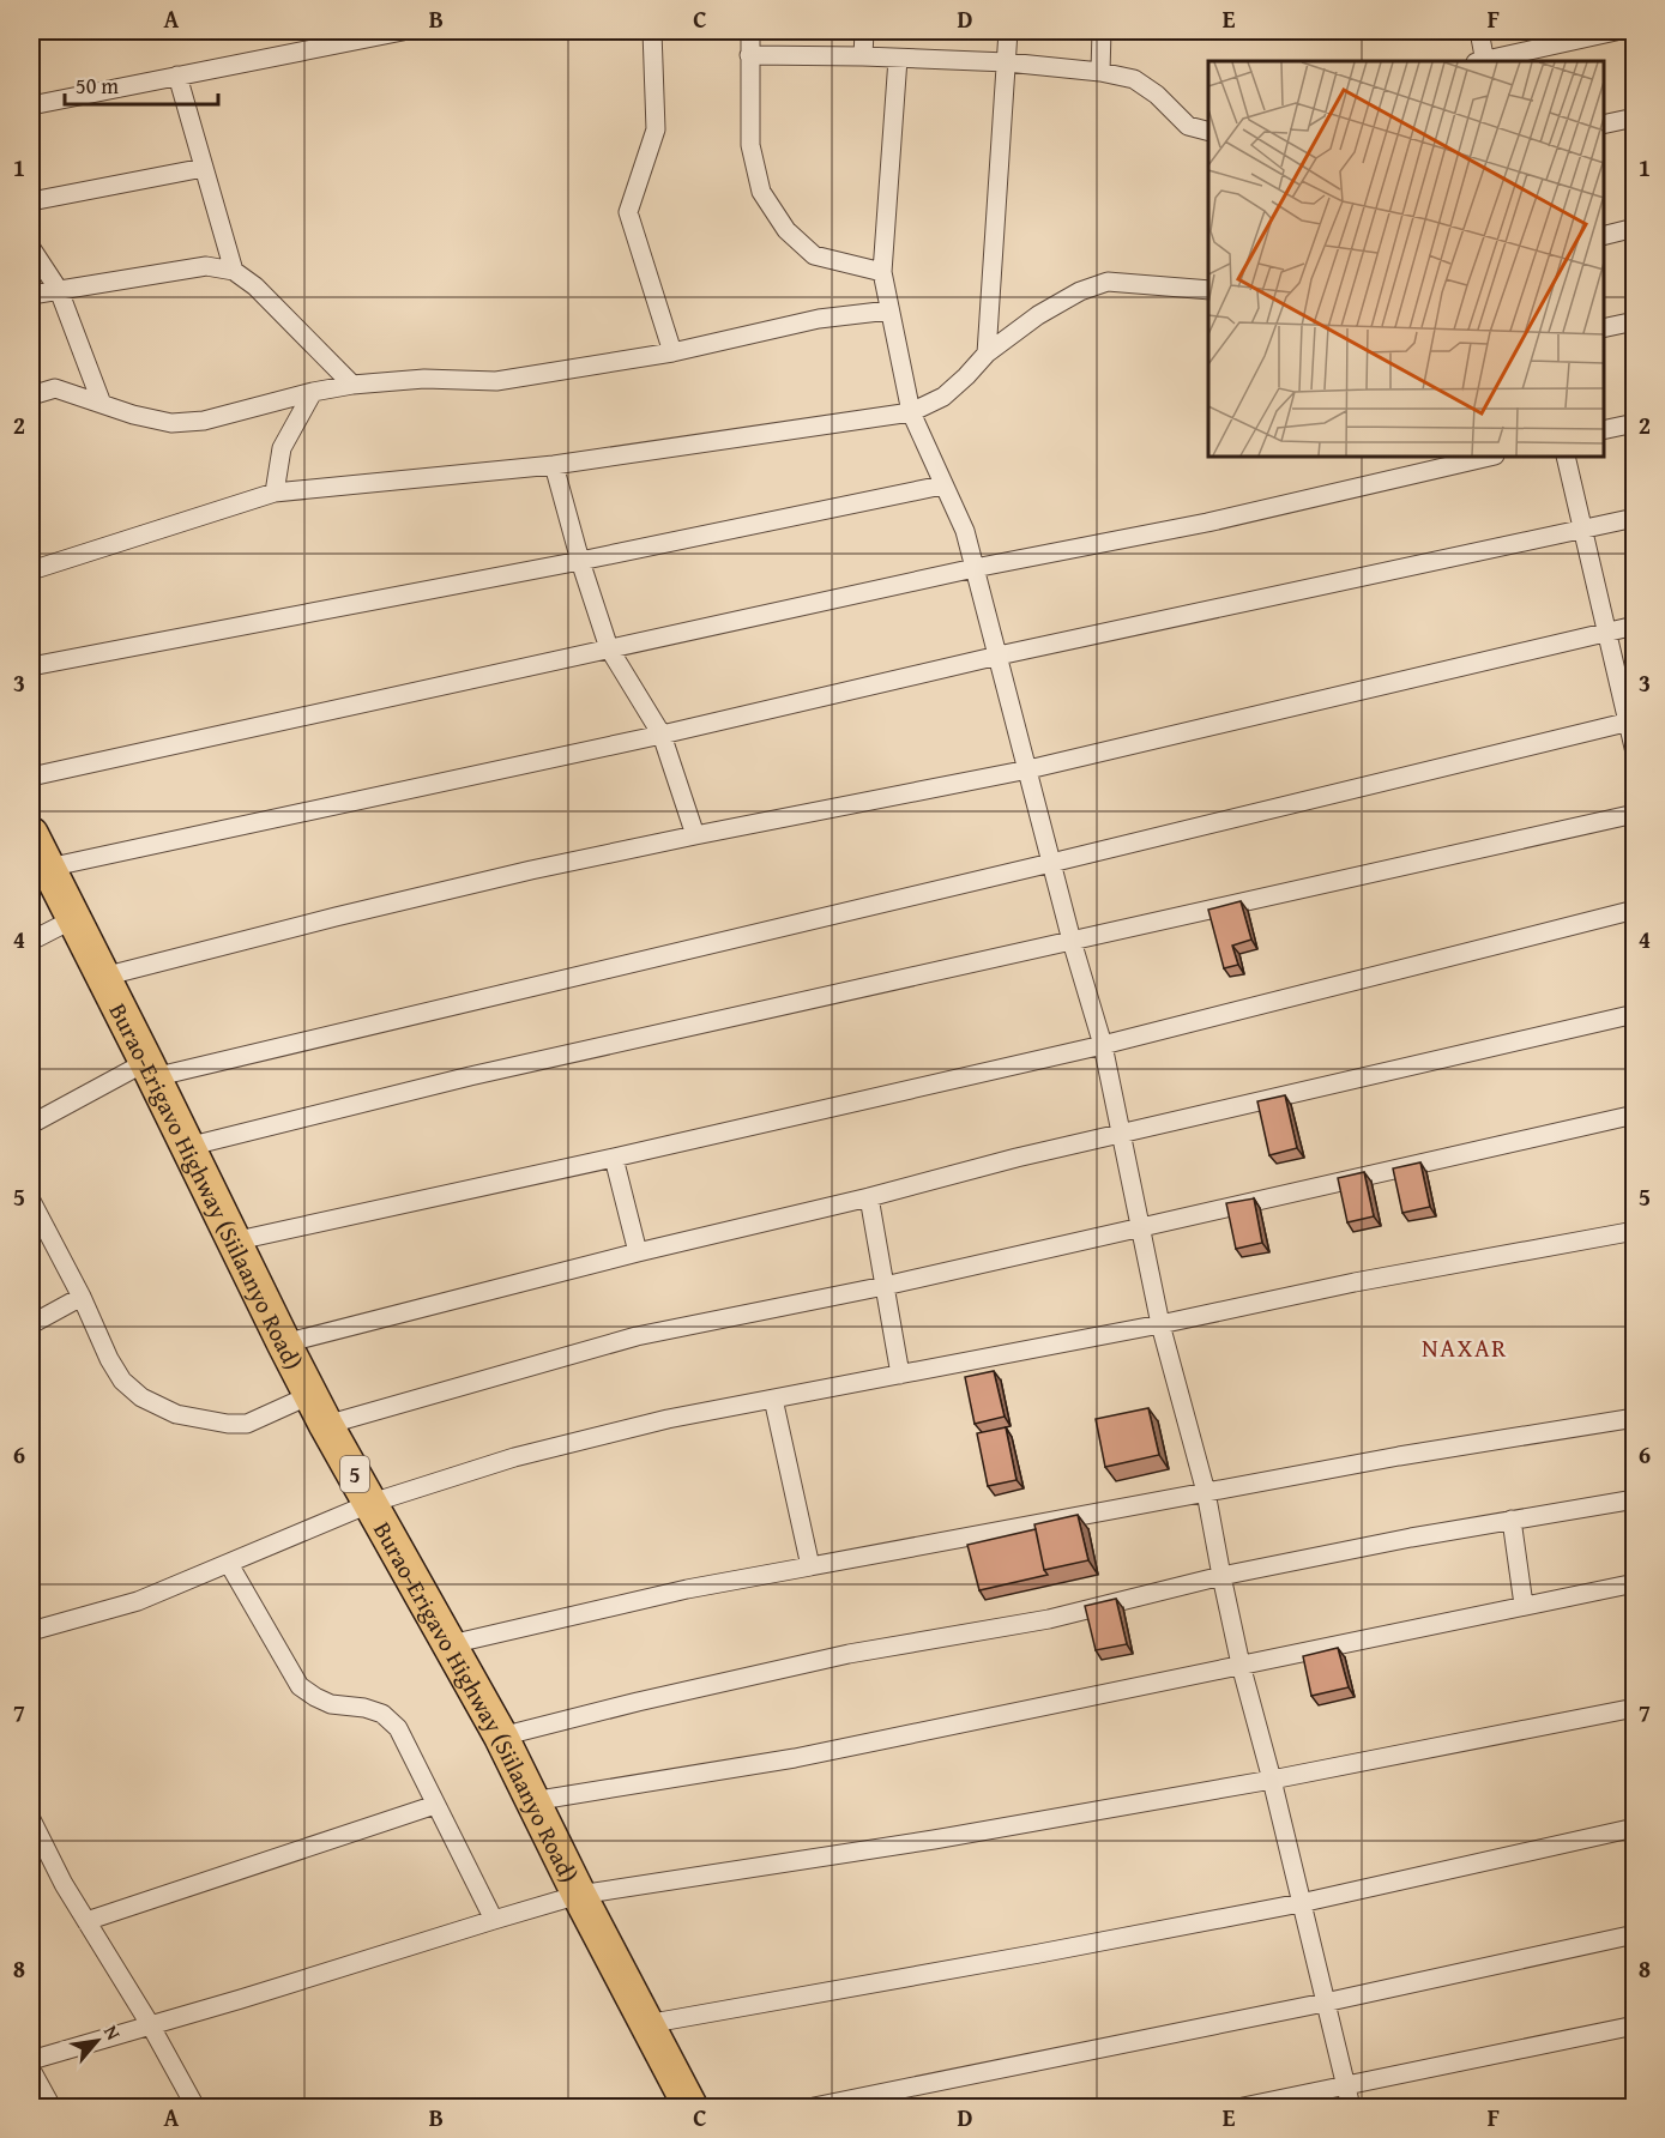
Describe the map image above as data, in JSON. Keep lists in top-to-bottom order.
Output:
{
  "streets": {
    "highway": ["Burao-Erigavo Highway (Siilaanyo Road)", "5"]
  },
  "districts": ["NAXAR"],
  "scale_bar": "50 m",
  "north": "top right",
  "grid": {
    "columns": [
      "A",
      "B",
      "C",
      "D",
      "E",
      "F"
    ],
    "rows": [
      "1",
      "2",
      "3",
      "4",
      "5",
      "6",
      "7",
      "8"
    ]
  }
}
